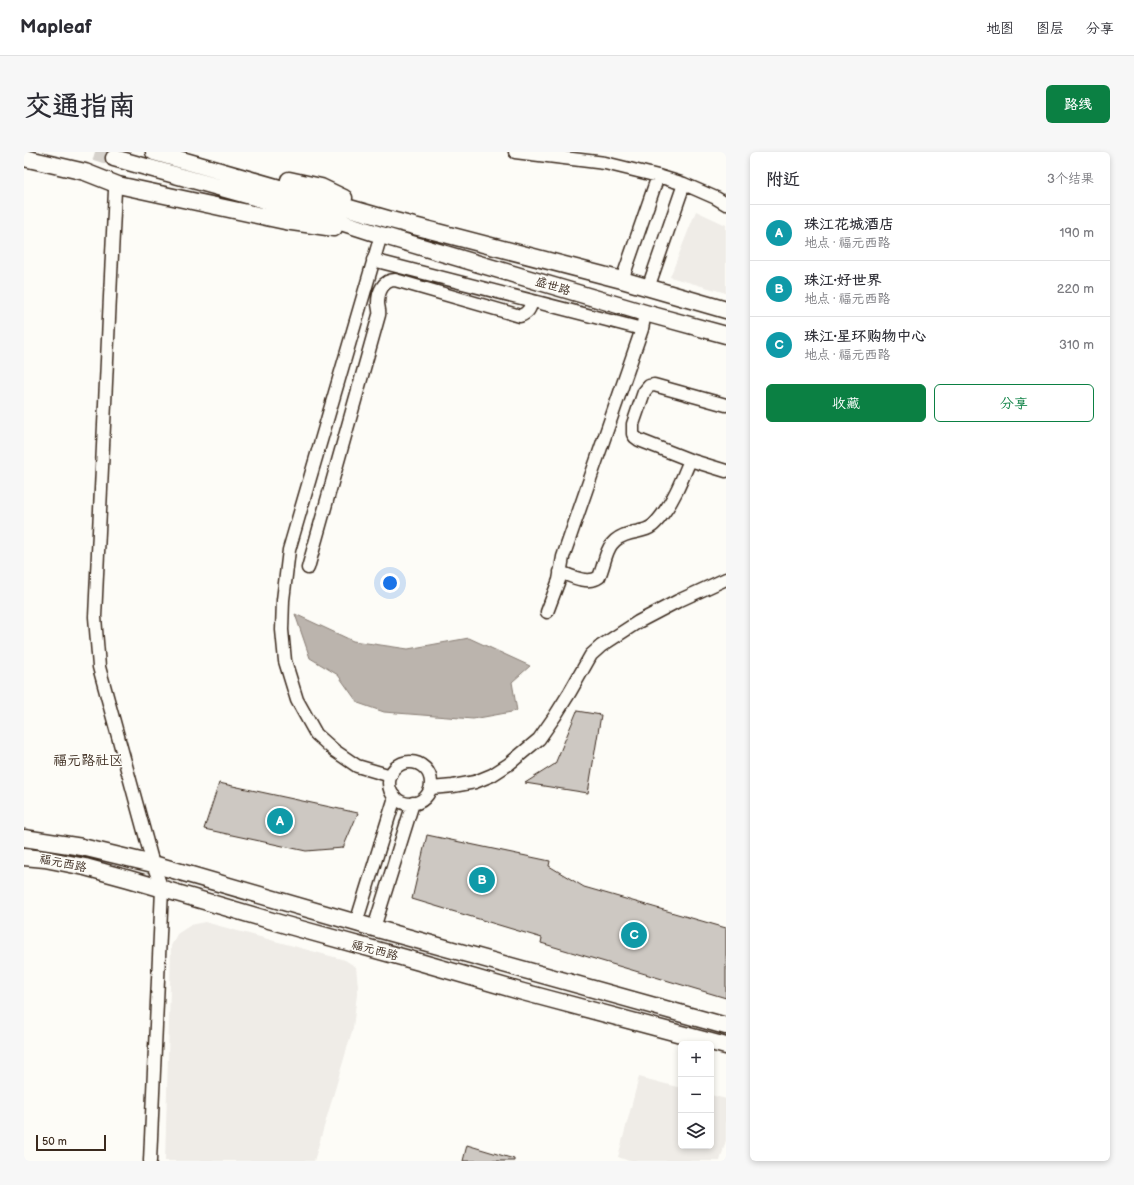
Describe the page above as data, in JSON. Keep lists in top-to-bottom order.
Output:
{
  "streets": {
    "main road": ["盛世路", "福元西路"]
  },
  "districts": ["福元路社区"],
  "scale_bar": "50 m",
  "page": {
    "header": "Mapleaf",
    "nav": ["地图", "图层", "分享"],
    "buttons": [
      "路线",
      ["收藏", "分享"]
    ],
    "title": "交通指南",
    "heading": ["附近", "3个结果"],
    "list": [
      {
        "mark": "A",
        "name": "珠江花城酒店",
        "note": "地点 · 福元西路",
        "value": "190 m"
      },
      {
        "mark": "B",
        "name": "珠江·好世界",
        "note": "地点 · 福元西路",
        "value": "220 m"
      },
      {
        "mark": "C",
        "name": "珠江·星环购物中心",
        "note": "地点 · 福元西路",
        "value": "310 m"
      }
    ],
    "pins": ["A", "B", "C"],
    "map_buttons": ["+", "−"],
    "scale": "50 m"
  }
}
